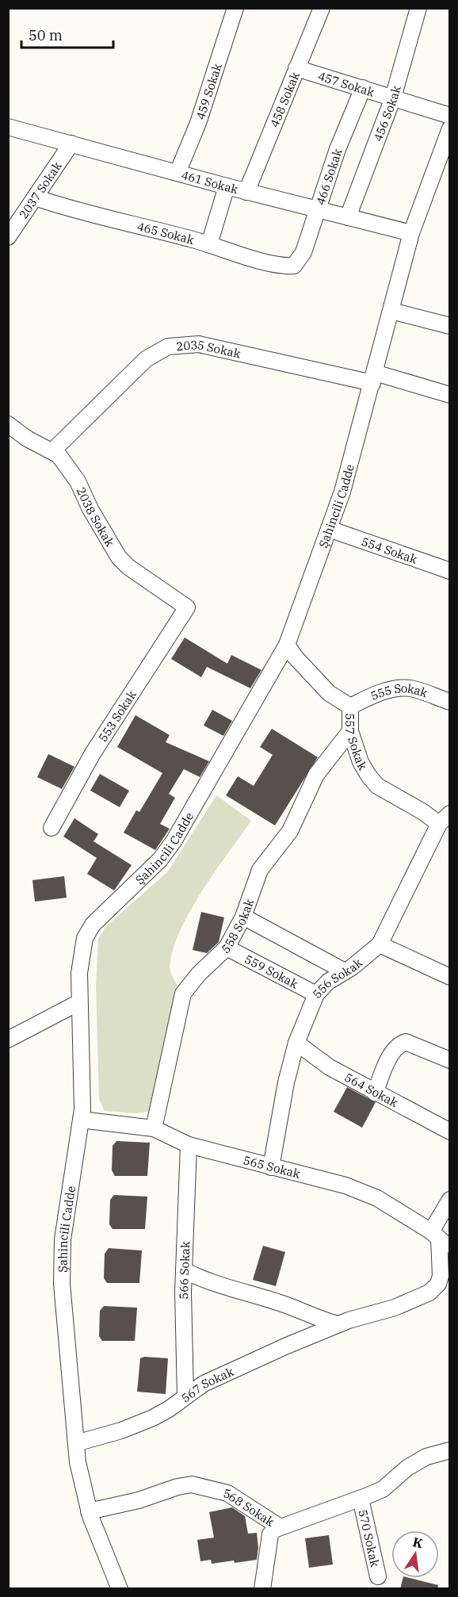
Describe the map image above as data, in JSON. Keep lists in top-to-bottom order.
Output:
{
  "streets": {
    "street": [
      "457 Sokak",
      "459 Sokak",
      "458 Sokak",
      "456 Sokak",
      "466 Sokak",
      "461 Sokak",
      "2037 Sokak",
      "465 Sokak",
      "2035 Sokak",
      "Şahincili Cadde",
      "2038 Sokak",
      "554 Sokak",
      "555 Sokak",
      "553 Sokak",
      "557 Sokak",
      "558 Sokak",
      "559 Sokak",
      "556 Sokak",
      "564 Sokak",
      "565 Sokak",
      "566 Sokak",
      "567 Sokak",
      "568 Sokak",
      "570 Sokak"
    ]
  },
  "crossings": [
    ["457 Sokak", "458 Sokak"],
    ["457 Sokak", "456 Sokak"],
    ["457 Sokak", "466 Sokak"],
    ["459 Sokak", "461 Sokak"],
    ["458 Sokak", "461 Sokak"],
    ["456 Sokak", "461 Sokak"],
    ["466 Sokak", "461 Sokak"],
    ["466 Sokak", "465 Sokak"],
    ["461 Sokak", "2037 Sokak"],
    ["461 Sokak", "Şahincili Cadde"],
    ["2037 Sokak", "465 Sokak"],
    ["2035 Sokak", "Şahincili Cadde"],
    ["2035 Sokak", "2038 Sokak"],
    ["Şahincili Cadde", "554 Sokak"],
    ["Şahincili Cadde", "557 Sokak"],
    ["Şahincili Cadde", "565 Sokak"],
    ["Şahincili Cadde", "567 Sokak"],
    ["Şahincili Cadde", "568 Sokak"],
    ["2038 Sokak", "553 Sokak"],
    ["555 Sokak", "557 Sokak"],
    ["557 Sokak", "558 Sokak"],
    ["557 Sokak", "556 Sokak"],
    ["558 Sokak", "559 Sokak"],
    ["558 Sokak", "565 Sokak"],
    ["559 Sokak", "556 Sokak"],
    ["556 Sokak", "564 Sokak"],
    ["556 Sokak", "565 Sokak"],
    ["565 Sokak", "566 Sokak"],
    ["565 Sokak", "567 Sokak"],
    ["566 Sokak", "567 Sokak"],
    ["568 Sokak", "570 Sokak"]
  ],
  "scale_bar": "50 m",
  "north": "top"
}
